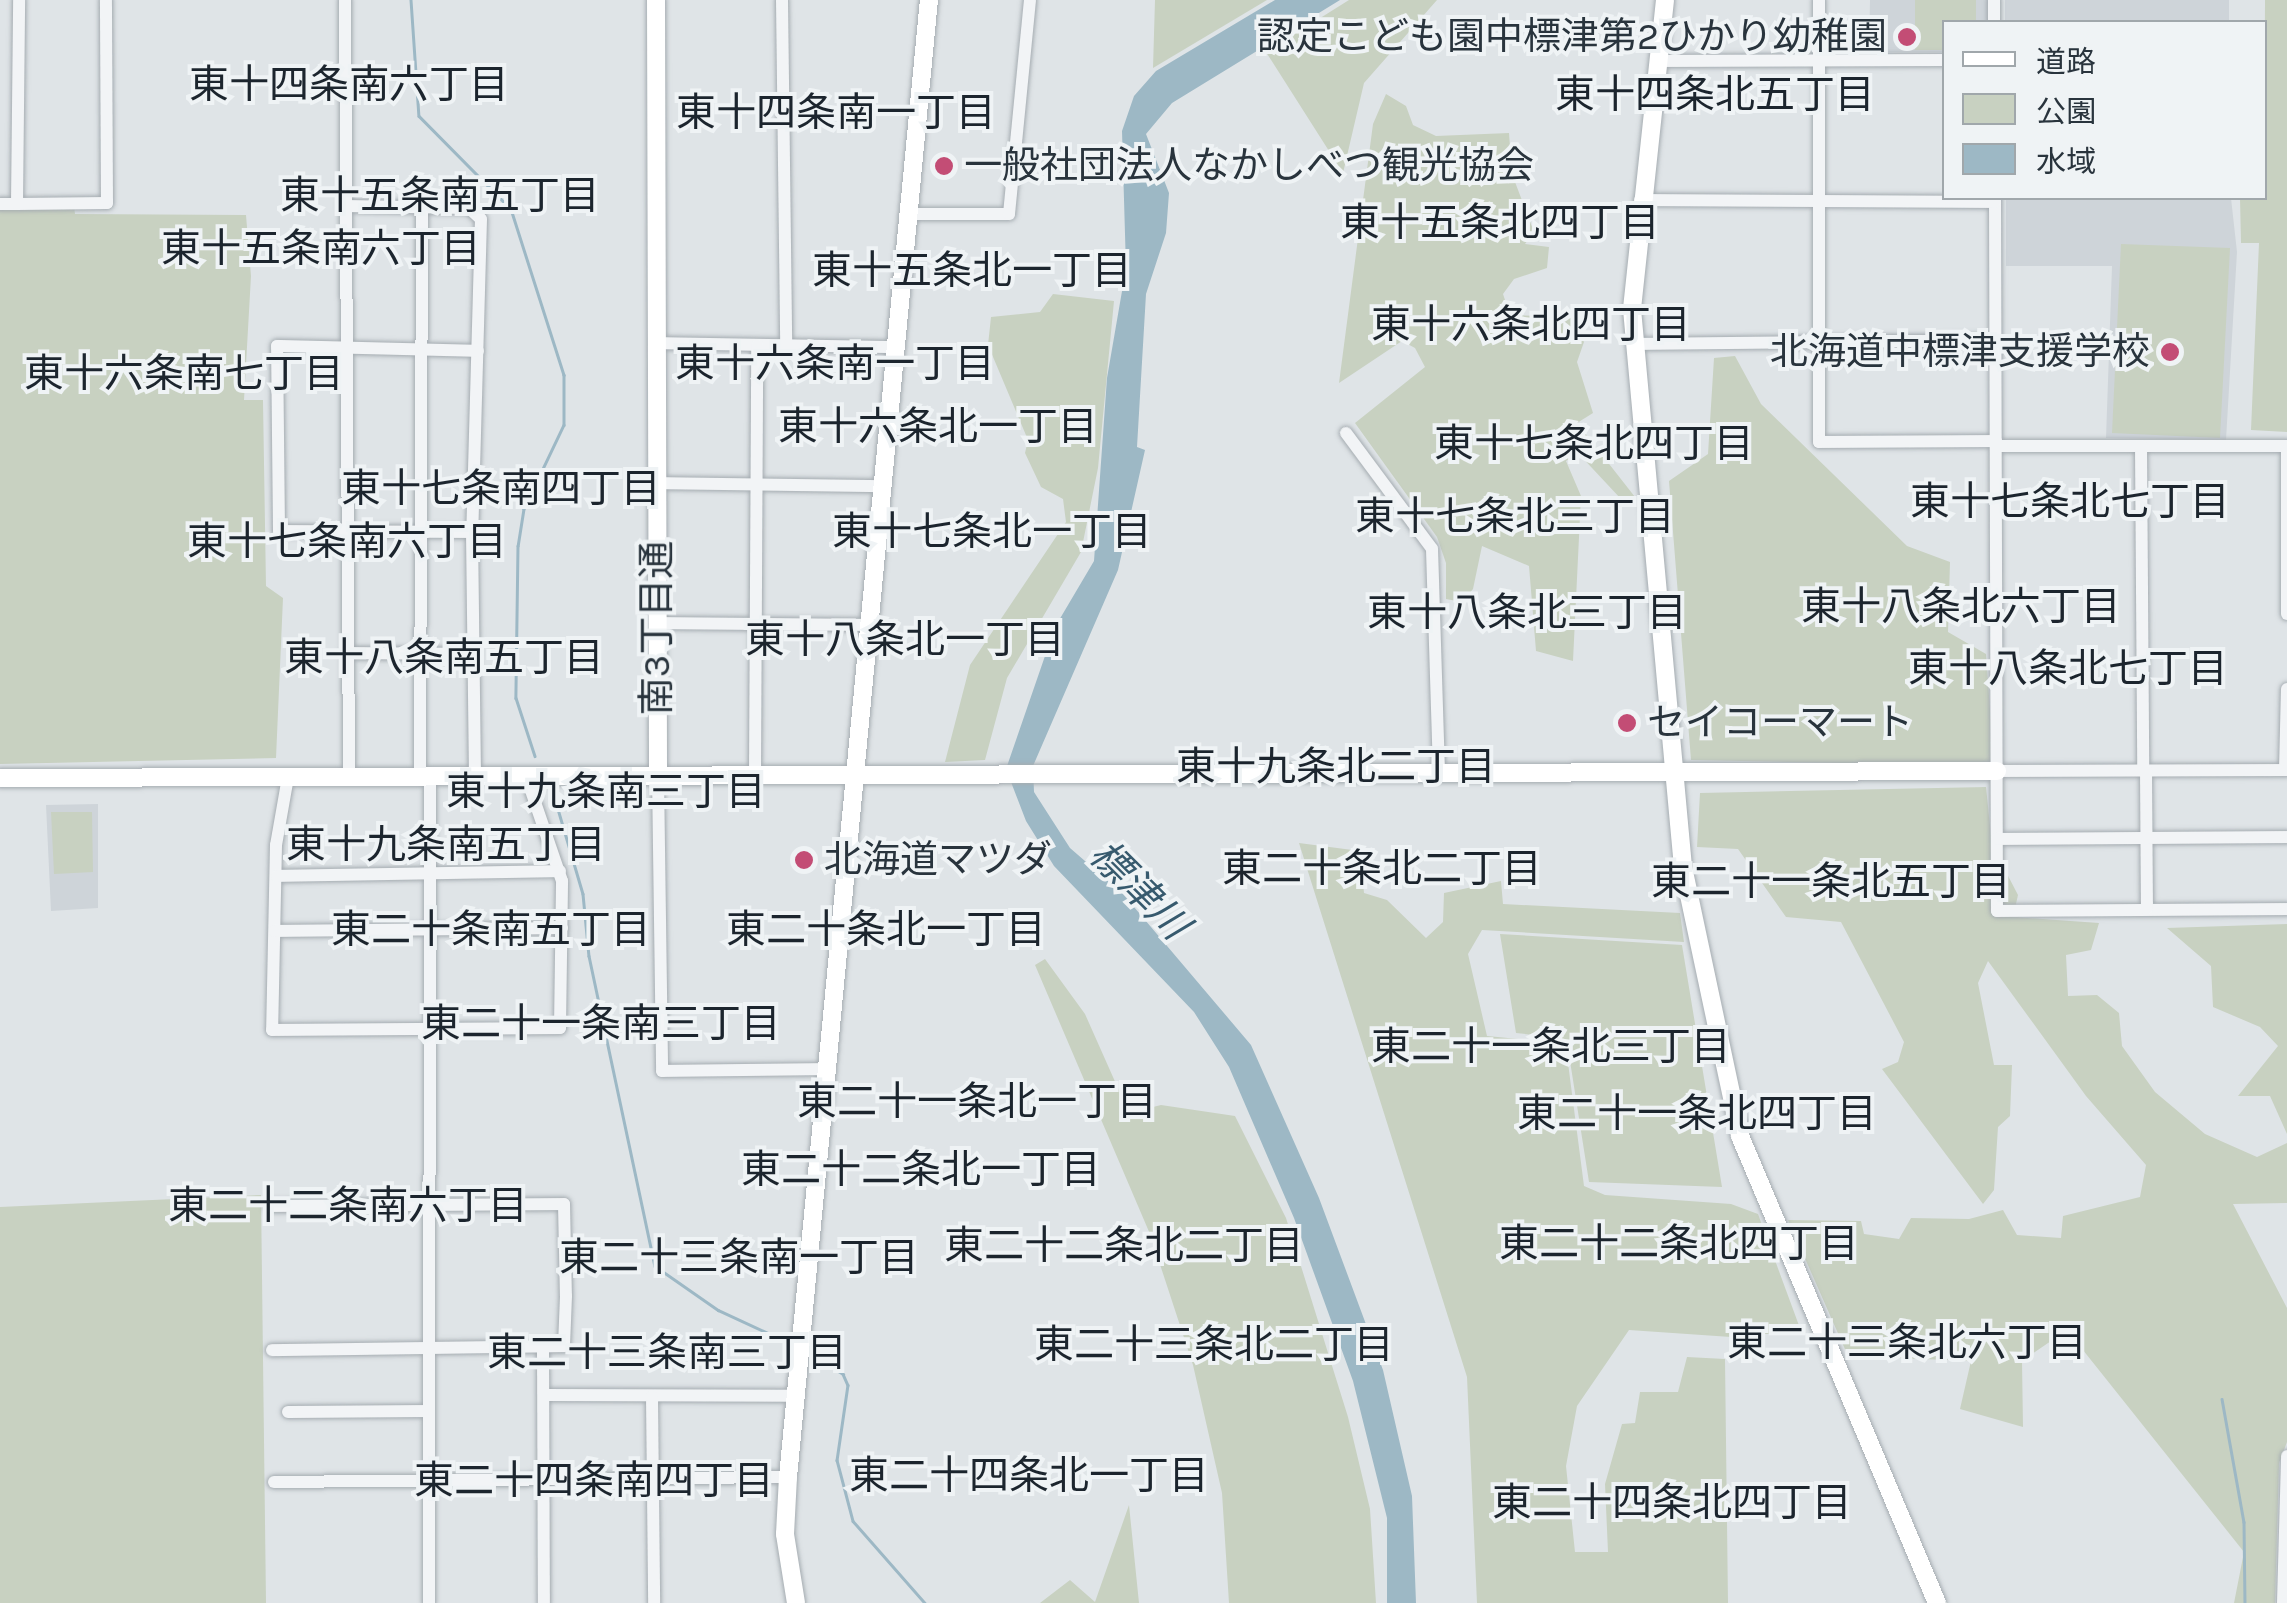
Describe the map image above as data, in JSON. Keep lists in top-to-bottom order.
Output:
{
  "streets": {
    "street": ["南3丁目通"]
  },
  "districts": [
    "東十四条南六丁目",
    "東十四条北五丁目",
    "東十四条南一丁目",
    "東十五条南五丁目",
    "東十五条北四丁目",
    "東十五条南六丁目",
    "東十五条北一丁目",
    "東十六条北四丁目",
    "東十六条南一丁目",
    "東十六条南七丁目",
    "東十六条北一丁目",
    "東十七条北四丁目",
    "東十七条南四丁目",
    "東十七条北七丁目",
    "東十七条北三丁目",
    "東十七条北一丁目",
    "東十七条南六丁目",
    "東十八条北六丁目",
    "東十八条北三丁目",
    "東十八条北一丁目",
    "東十八条南五丁目",
    "東十八条北七丁目",
    "東十九条北二丁目",
    "東十九条南三丁目",
    "東十九条南五丁目",
    "東二十条北二丁目",
    "東二十一条北五丁目",
    "東二十条南五丁目",
    "東二十条北一丁目",
    "東二十一条南三丁目",
    "東二十一条北三丁目",
    "東二十一条北一丁目",
    "東二十一条北四丁目",
    "東二十二条北一丁目",
    "東二十二条南六丁目",
    "東二十二条北四丁目",
    "東二十二条北二丁目",
    "東二十三条南一丁目",
    "東二十三条北六丁目",
    "東二十三条北二丁目",
    "東二十三条南三丁目",
    "東二十四条北一丁目",
    "東二十四条南四丁目",
    "東二十四条北四丁目"
  ],
  "water": ["標津川"],
  "places": [
    "認定こども園中標津第2ひかり幼稚園",
    "一般社団法人なかしべつ観光協会",
    "北海道中標津支援学校",
    "セイコーマート",
    "北海道マツダ"
  ],
  "legend": ["道路", "公園", "水域"]
}
